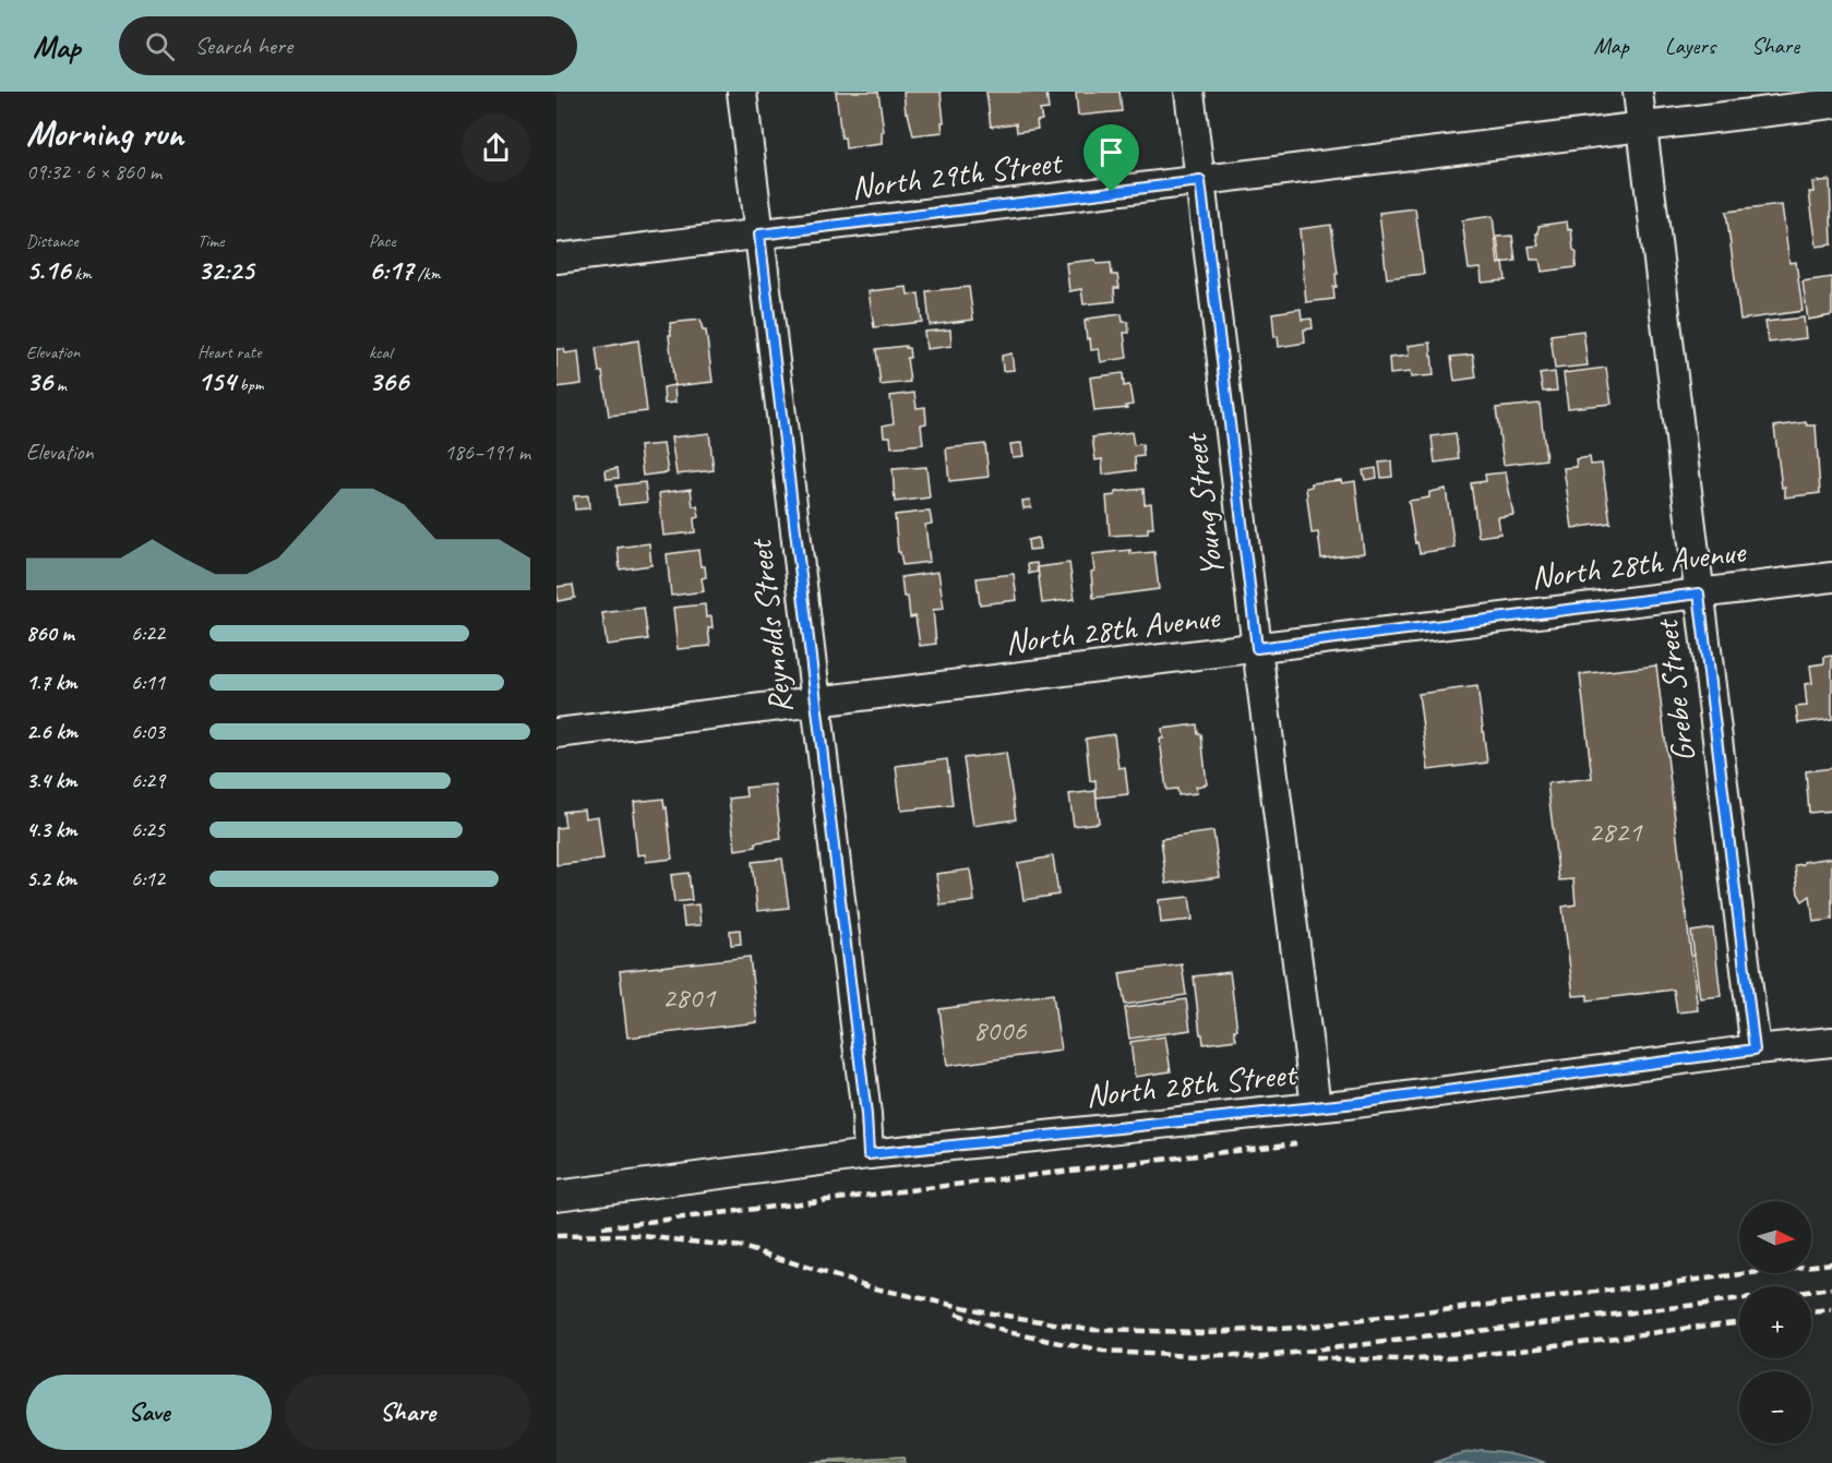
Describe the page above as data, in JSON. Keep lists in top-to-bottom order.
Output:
{
  "streets": {
    "street": [
      "North 29th Street",
      "Young Street",
      "North 28th Avenue",
      "Reynolds Street",
      "Grebe Street",
      "North 28th Street"
    ]
  },
  "crossings": [
    ["North 29th Street", "Young Street"],
    ["North 29th Street", "Reynolds Street"],
    ["North 29th Street", "Grebe Street"],
    ["Young Street", "North 28th Avenue"],
    ["Young Street", "North 28th Street"],
    ["North 28th Avenue", "Reynolds Street"],
    ["North 28th Avenue", "Grebe Street"],
    ["Reynolds Street", "North 28th Street"],
    ["Grebe Street", "North 28th Street"]
  ],
  "house_numbers": ["2821", "2801", "8006"],
  "north": "right",
  "page": {
    "header": "Map",
    "search": "Search here",
    "nav": ["Map", "Layers", "Share"],
    "heading": ["Morning run", "09:32 · 6 × 860 m"],
    "stats": [
      ["Distance", "5.16 km"],
      ["Time", "32:25"],
      ["Pace", "6:17 /km"],
      ["Elevation", "36 m"],
      ["Heart rate", "154 bpm"],
      ["kcal", "366"]
    ],
    "chart": ["Elevation", "186–191 m"],
    "list": [
      {
        "name": "860 m",
        "note": "6:22"
      },
      {
        "name": "1.7 km",
        "note": "6:11"
      },
      {
        "name": "2.6 km",
        "note": "6:03"
      },
      {
        "name": "3.4 km",
        "note": "6:29"
      },
      {
        "name": "4.3 km",
        "note": "6:25"
      },
      {
        "name": "5.2 km",
        "note": "6:12"
      }
    ],
    "map_buttons": ["+", "−"],
    "buttons": ["Save", "Share"]
  }
}
